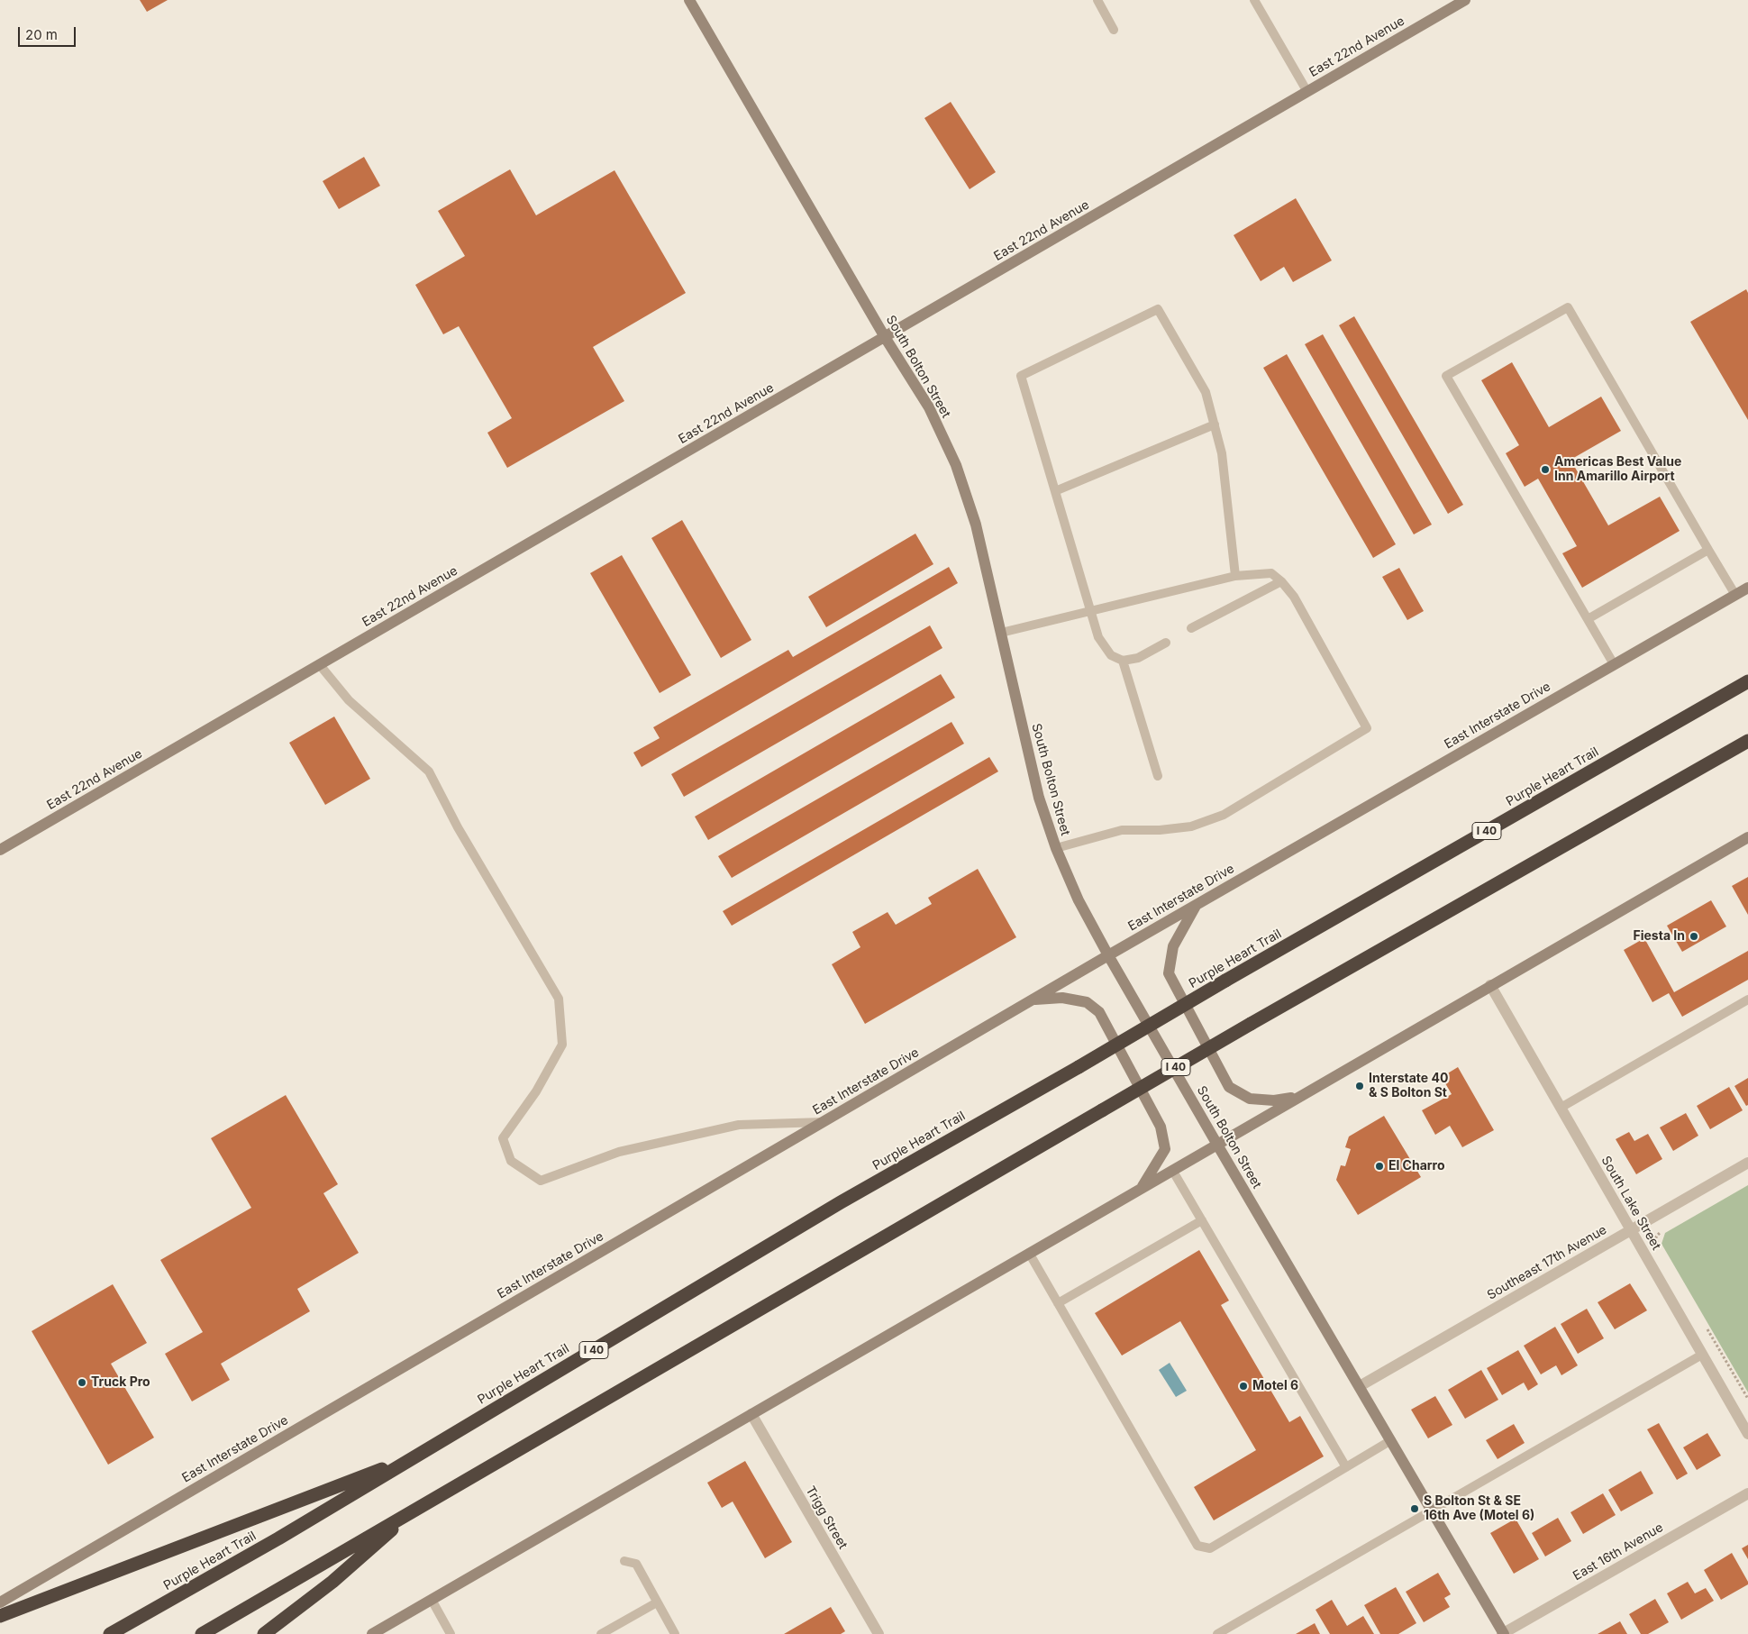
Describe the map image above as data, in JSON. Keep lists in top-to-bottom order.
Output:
{
  "streets": {
    "highway": ["Purple Heart Trail", "I 40"],
    "main road": ["East 22nd Avenue", "South Bolton Street", "East Interstate Drive"],
    "street": [
      "South Lake Street",
      "Southeast 17th Avenue",
      "Trigg Street",
      "East 16th Avenue"
    ]
  },
  "crossings": [
    ["East 22nd Avenue", "South Bolton Street"],
    ["South Bolton Street", "East Interstate Drive"],
    ["South Bolton Street", "Southeast 17th Avenue"],
    ["South Bolton Street", "East 16th Avenue"],
    ["South Lake Street", "Southeast 17th Avenue"]
  ],
  "places": [
    "Americas Best Value Inn Amarillo Airport",
    "Fiesta In",
    "Interstate 40 & S Bolton St",
    "El Charro",
    "Truck Pro",
    "Motel 6",
    "S Bolton St & SE 16th Ave (Motel 6)"
  ],
  "scale_bar": "20 m"
}
